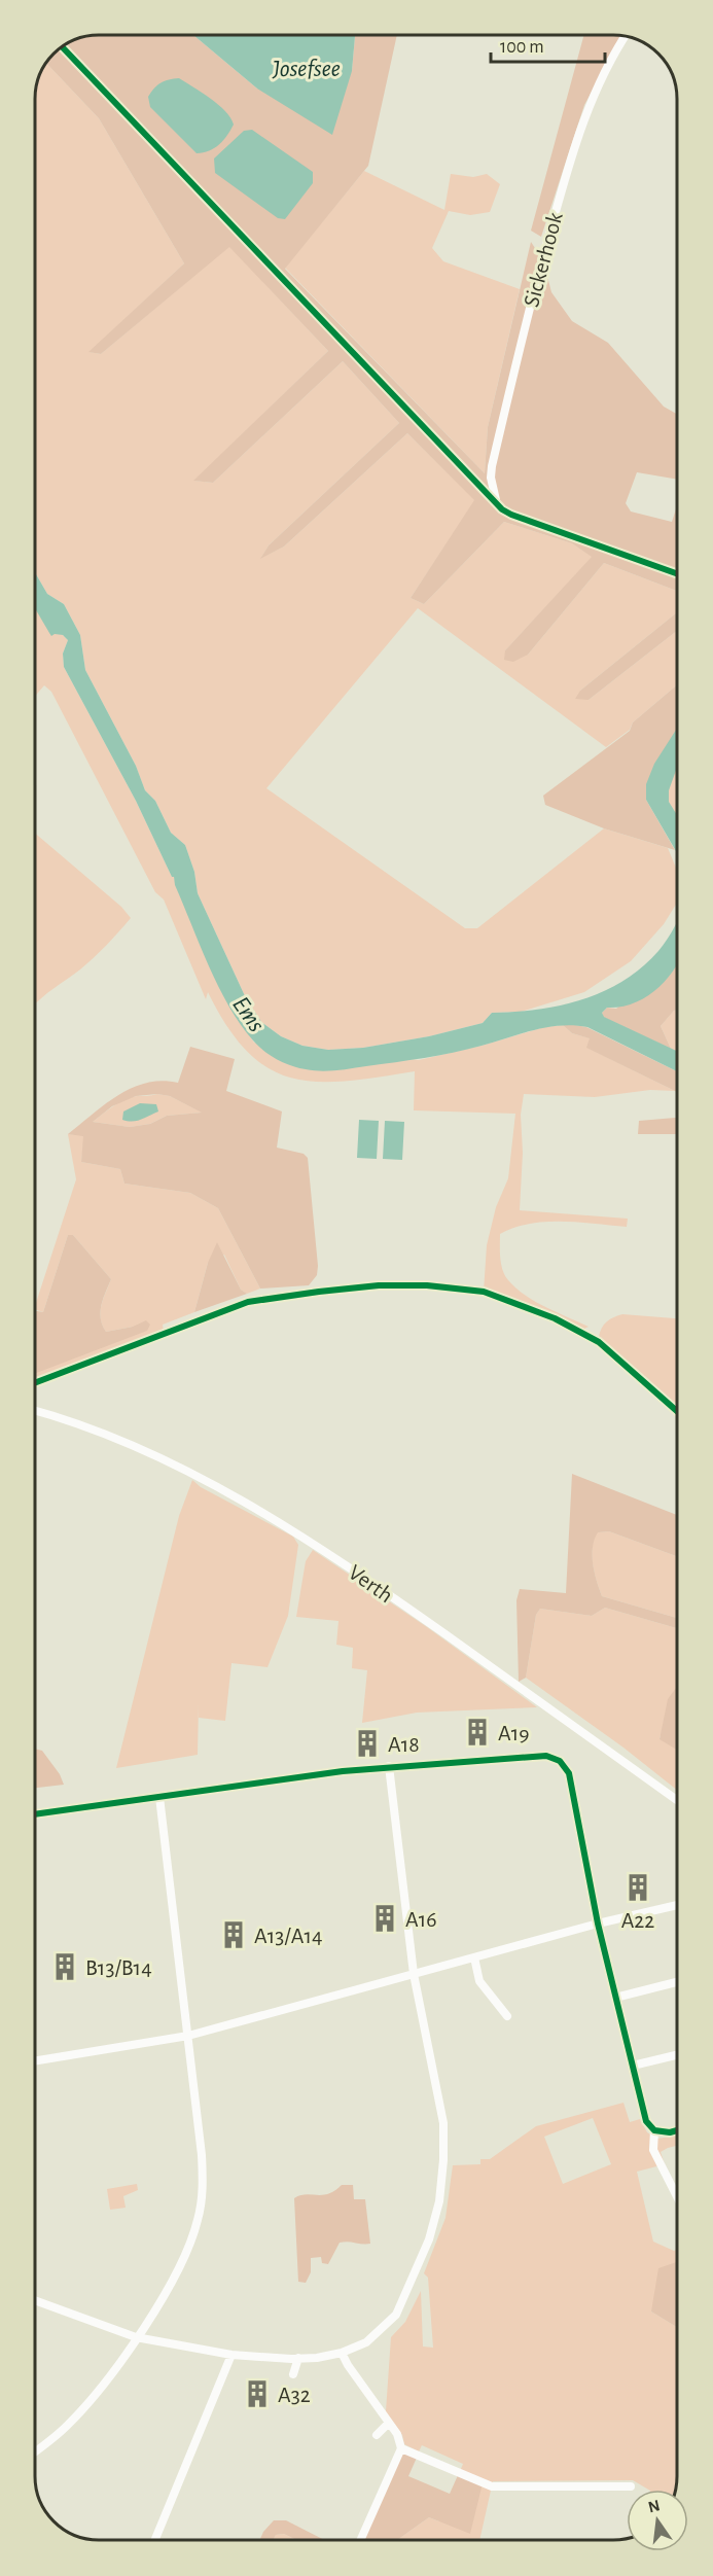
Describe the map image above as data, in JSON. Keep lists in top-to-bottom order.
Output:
{
  "streets": {
    "street": ["Sickerhook", "Verth"]
  },
  "water": ["Josefsee", "Ems"],
  "places": {
    "building": [
      "A19",
      "A18",
      "A22",
      "A16",
      "A13/A14",
      "B13/B14",
      "A32"
    ]
  },
  "scale_bar": "100 m",
  "north": "top"
}
